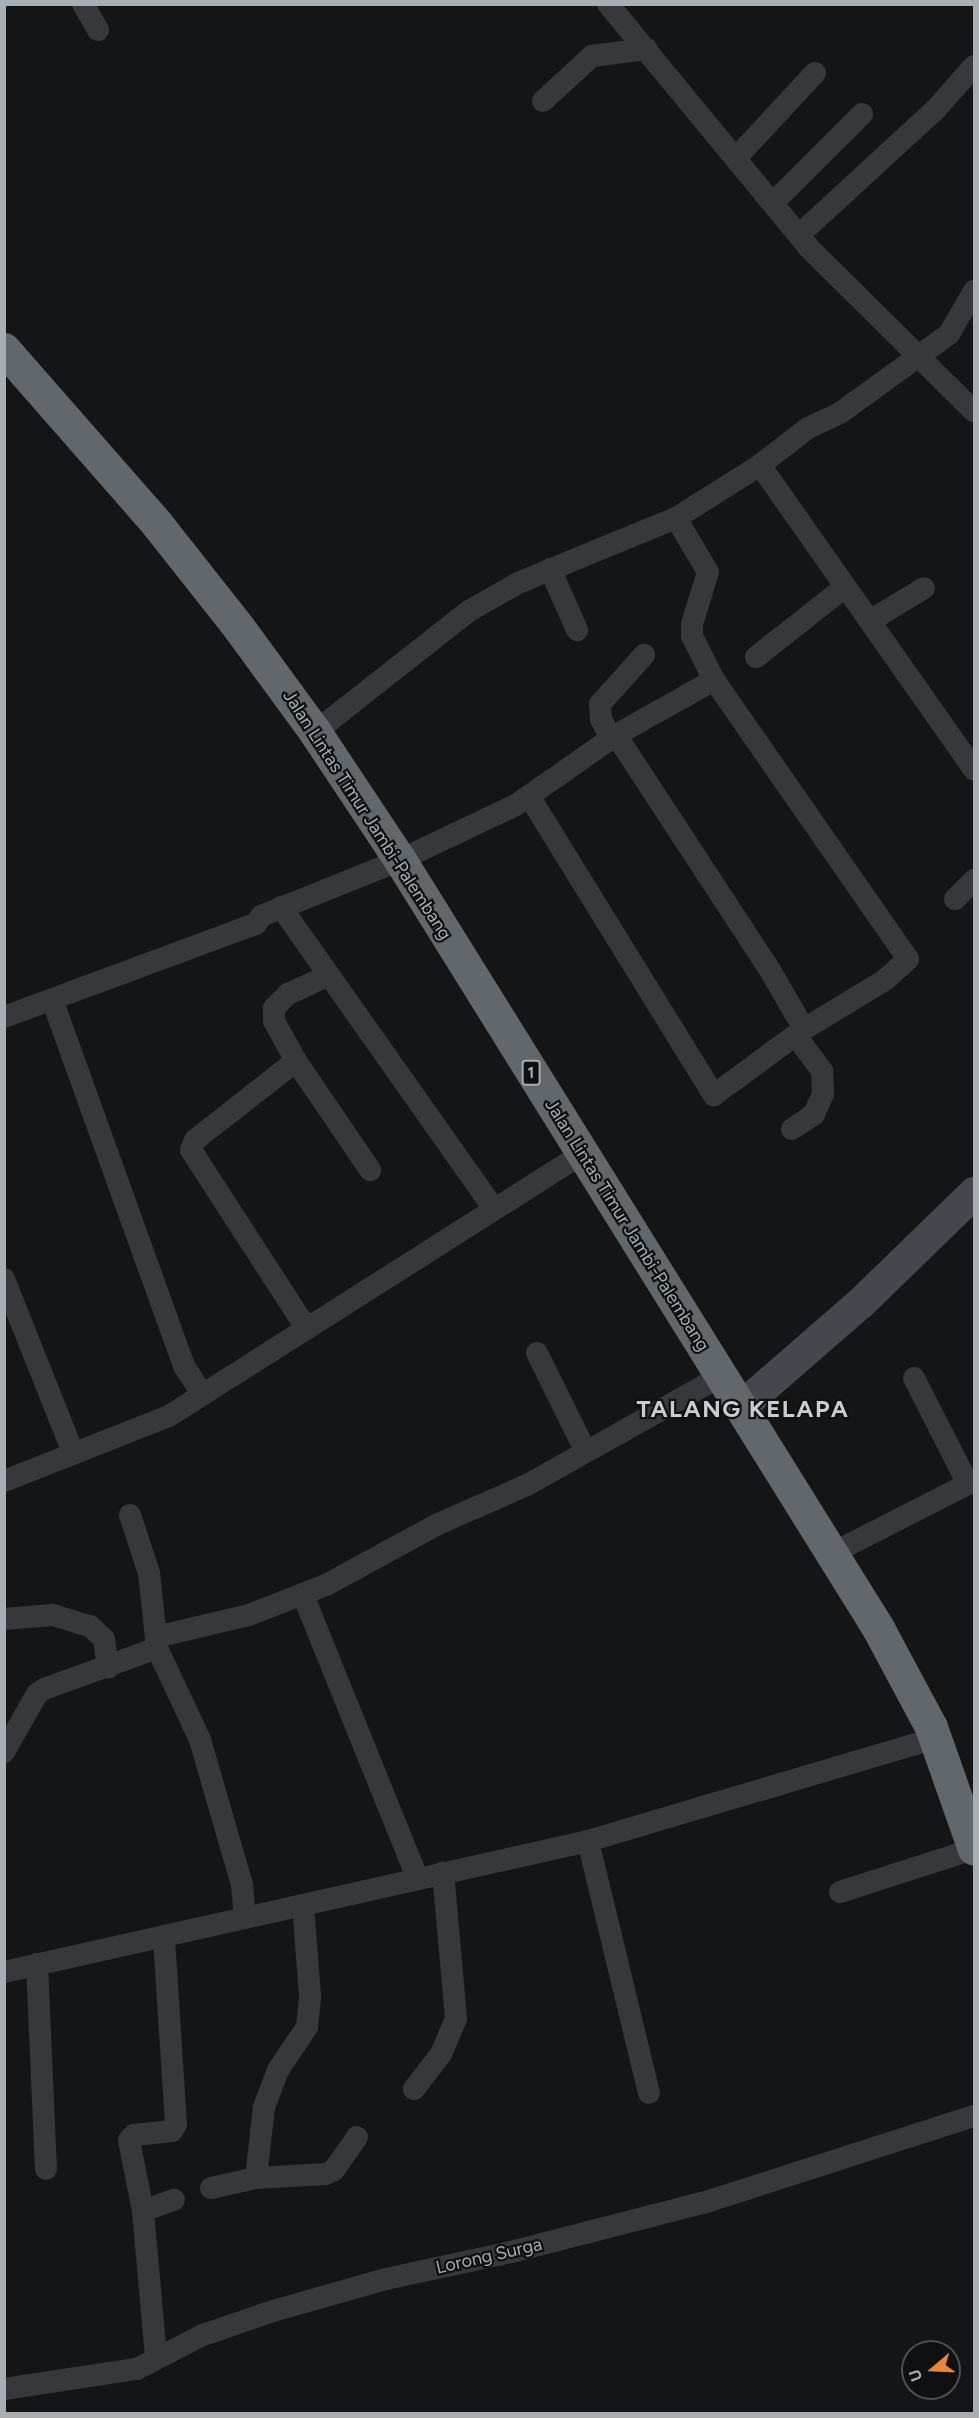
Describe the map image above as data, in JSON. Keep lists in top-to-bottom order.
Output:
{
  "streets": {
    "highway": ["Jalan Lintas Timur Jambi-Palembang", "1"],
    "street": ["Lorong Surga"]
  },
  "districts": ["TALANG KELAPA"],
  "north": "left"
}
